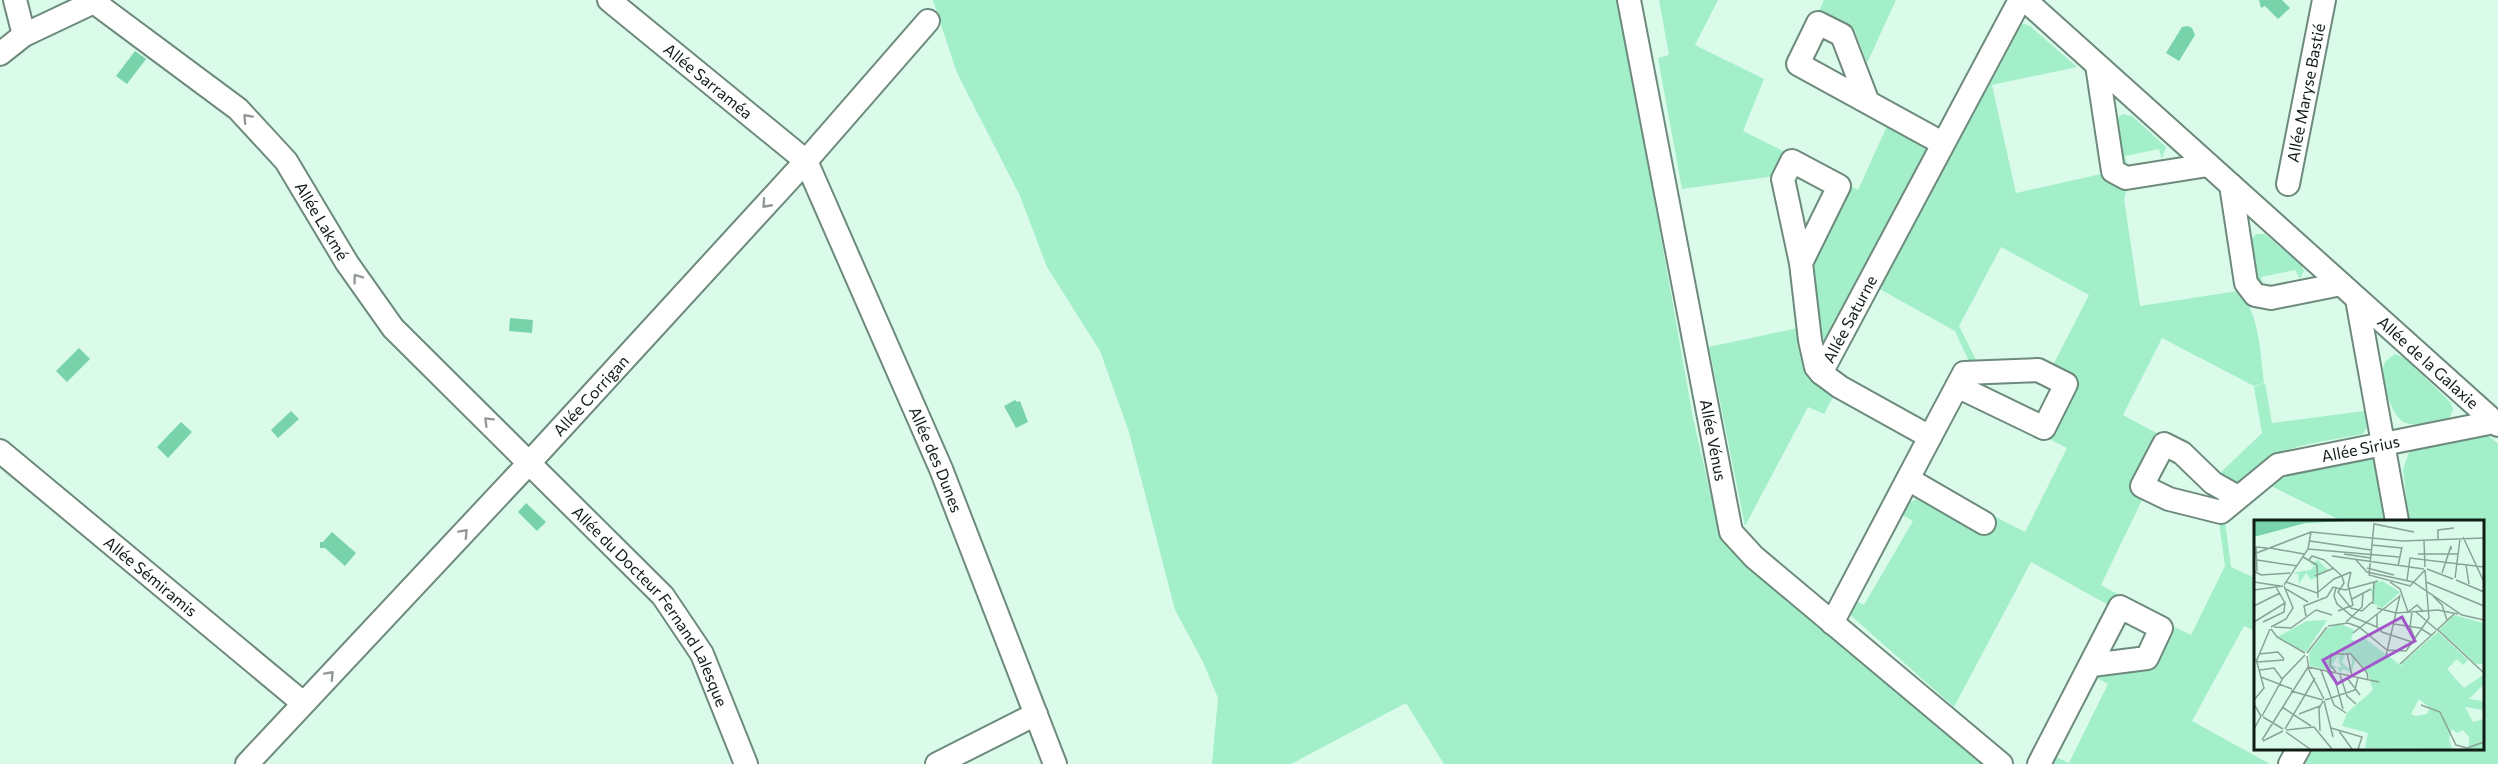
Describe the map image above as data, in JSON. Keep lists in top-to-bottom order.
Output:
{
  "streets": {
    "street": [
      "Allée Sarraméa",
      "Allée Maryse Bastié",
      "Allée Lakmé",
      "Allée Saturne",
      "Allée de la Galaxie",
      "Allée Corrigan",
      "Allée Vénus",
      "Allée Sirius",
      "Allée des Dunes",
      "Allée Sémiramis",
      "Allée du Docteur Fernand Lalesque"
    ]
  },
  "crossings": [
    ["Allée Sarraméa", "Allée Corrigan"],
    ["Allée Sarraméa", "Allée des Dunes"],
    ["Allée Lakmé", "Allée Corrigan"],
    ["Allée Lakmé", "Allée du Docteur Fernand Lalesque"],
    ["Allée de la Galaxie", "Allée Sirius"],
    ["Allée Corrigan", "Allée des Dunes"],
    ["Allée Corrigan", "Allée Sémiramis"],
    ["Allée Corrigan", "Allée du Docteur Fernand Lalesque"]
  ],
  "one_way": ["Allée Lakmé"]
}
